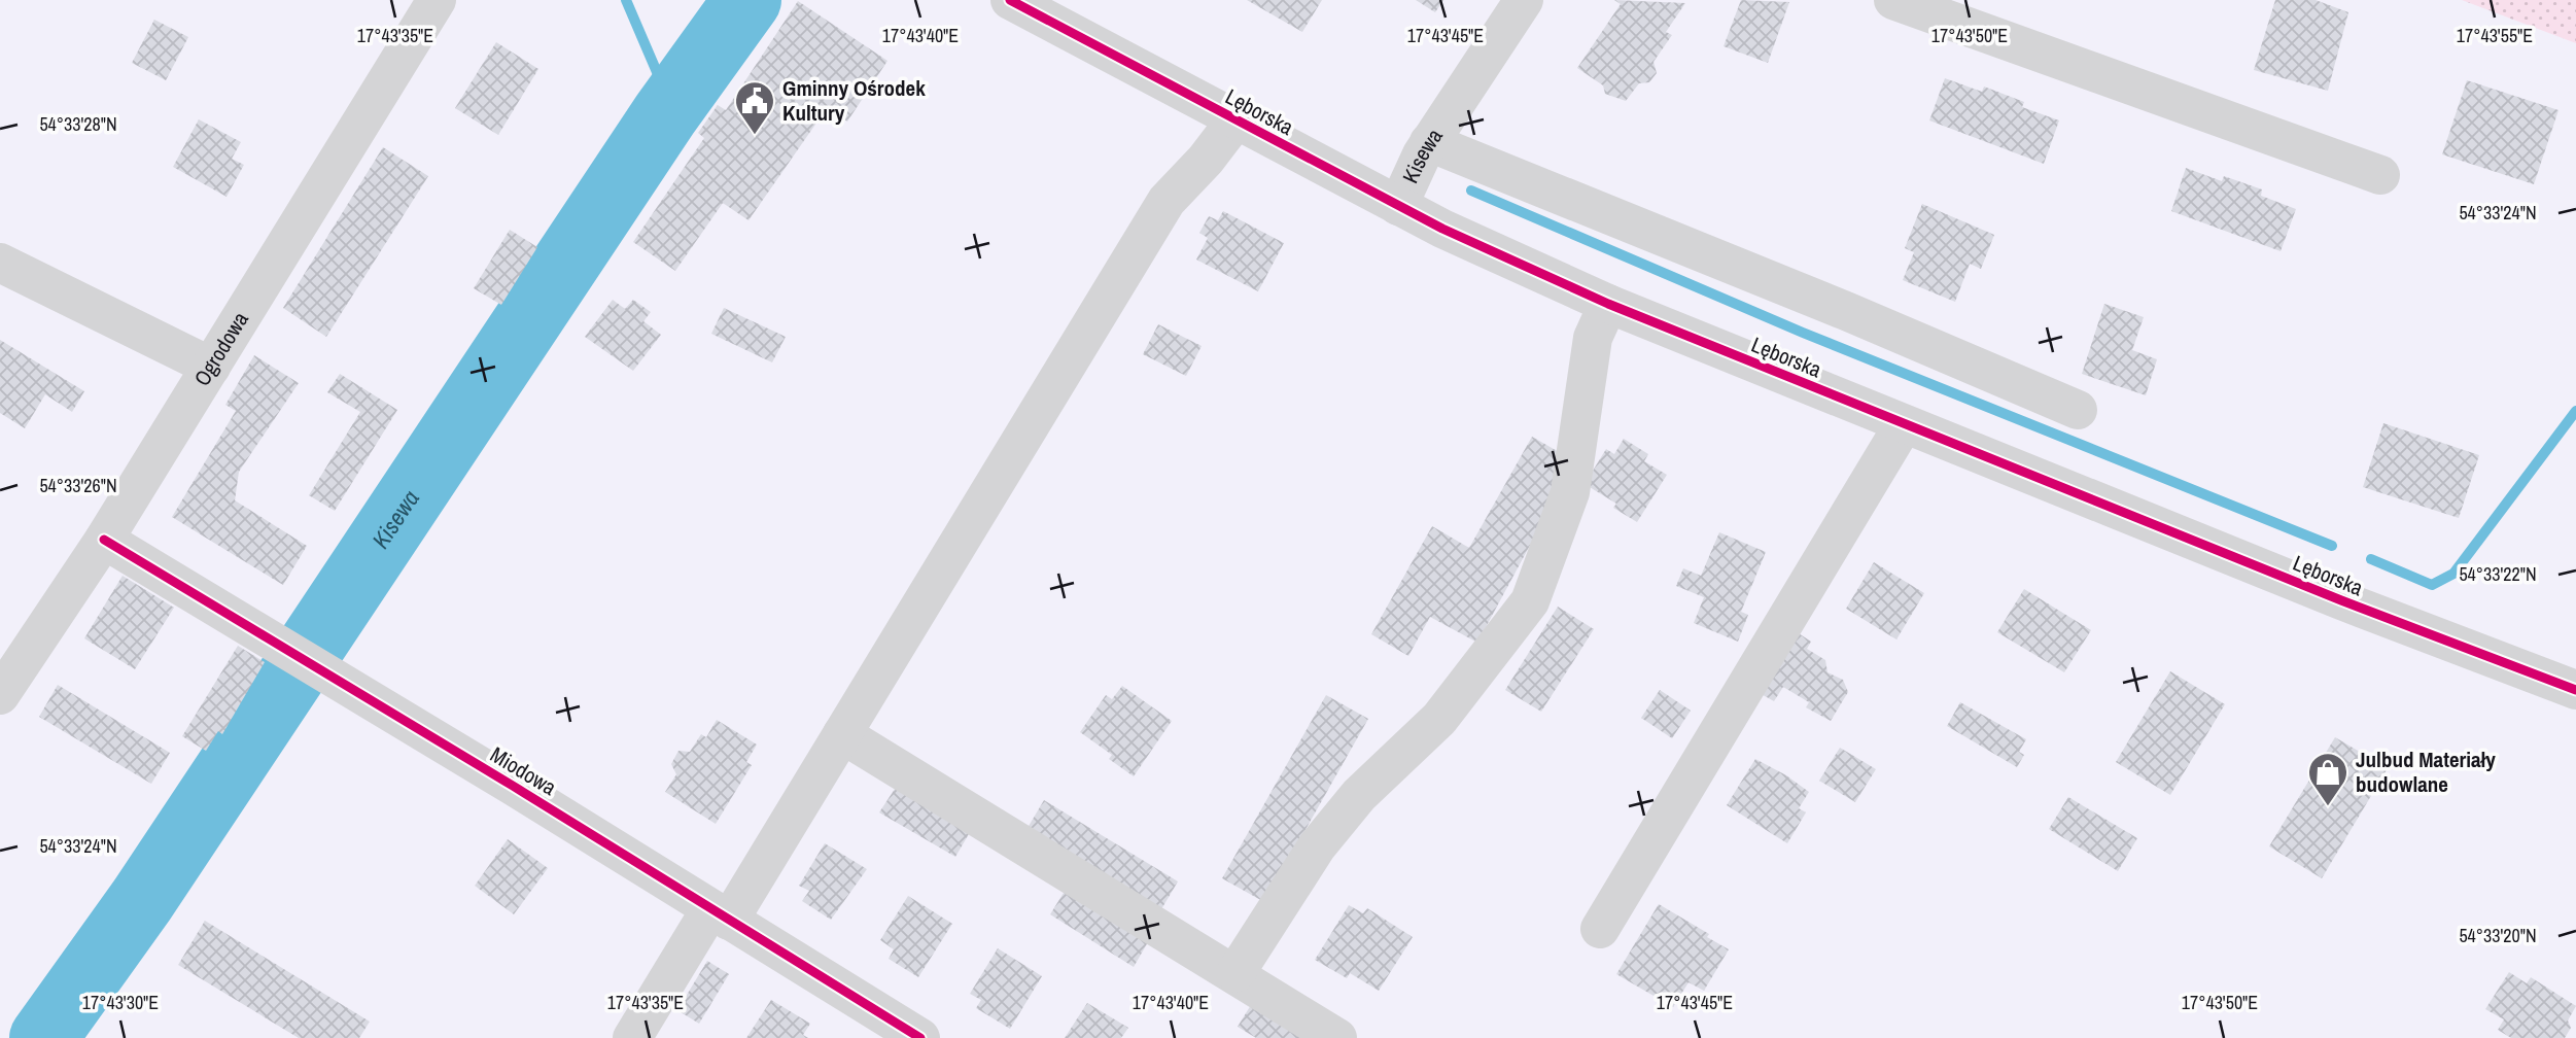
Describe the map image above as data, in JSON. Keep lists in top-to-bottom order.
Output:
{
  "streets": {
    "street": [
      "Lęborska",
      "Kisewa",
      "Ogrodowa",
      "Miodowa"
    ]
  },
  "crossings": [
    ["Lęborska", "Kisewa"],
    ["Ogrodowa", "Miodowa"]
  ],
  "water": ["Kisewa"],
  "places": {
    "public building": ["Gminny Ośrodek Kultury"],
    "shop": ["Julbud Materiały budowlane"]
  },
  "coordinates": [
    "17°43'50\"E",
    "17°43'35\"E",
    "17°43'40\"E",
    "17°43'45\"E",
    "17°43'55\"E",
    "54°33'28\"N",
    "54°33'24\"N",
    "54°33'26\"N",
    "54°33'22\"N",
    "54°33'20\"N",
    "17°43'30\"E"
  ]
}
